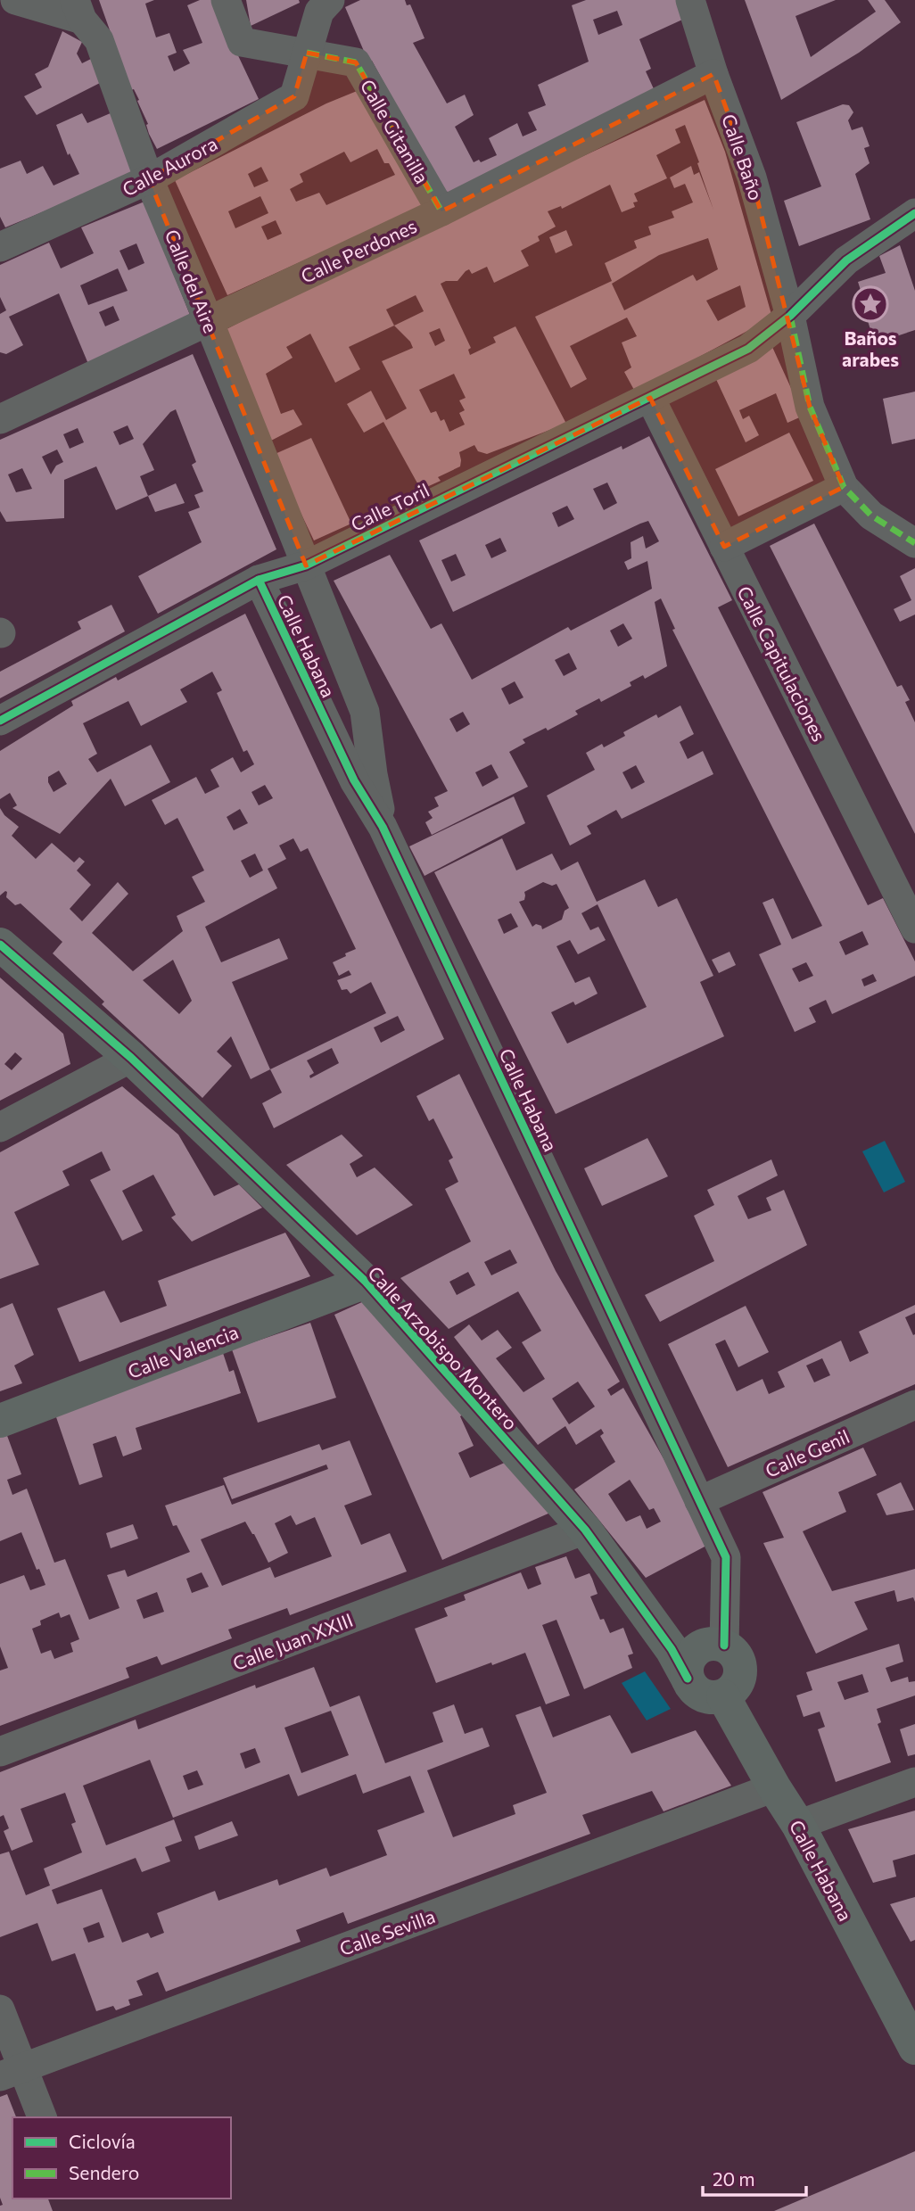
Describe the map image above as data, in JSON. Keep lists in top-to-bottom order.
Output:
{
  "streets": {
    "street": [
      "Calle Gitanilla",
      "Calle Baño",
      "Calle Aurora",
      "Calle Perdones",
      "Calle del Aire",
      "Calle Toril",
      "Calle Habana",
      "Calle Capitulaciones",
      "Calle Arzobispo Montero",
      "Calle Valencia",
      "Calle Genil",
      "Calle Juan XXIII",
      "Calle Sevilla"
    ]
  },
  "crossings": [
    ["Calle Gitanilla", "Calle Aurora"],
    ["Calle Gitanilla", "Calle Perdones"],
    ["Calle Baño", "Calle Perdones"],
    ["Calle Baño", "Calle Toril"],
    ["Calle Aurora", "Calle del Aire"],
    ["Calle Perdones", "Calle del Aire"],
    ["Calle del Aire", "Calle Toril"],
    ["Calle del Aire", "Calle Habana"],
    ["Calle Toril", "Calle Habana"],
    ["Calle Toril", "Calle Capitulaciones"],
    ["Calle Habana", "Calle Arzobispo Montero"],
    ["Calle Habana", "Calle Genil"],
    ["Calle Habana", "Calle Sevilla"],
    ["Calle Arzobispo Montero", "Calle Valencia"],
    ["Calle Arzobispo Montero", "Calle Juan XXIII"]
  ],
  "places": {
    "place": ["Baños arabes"]
  },
  "legend": ["Ciclovía", "Sendero"],
  "scale_bar": "20 m"
}
